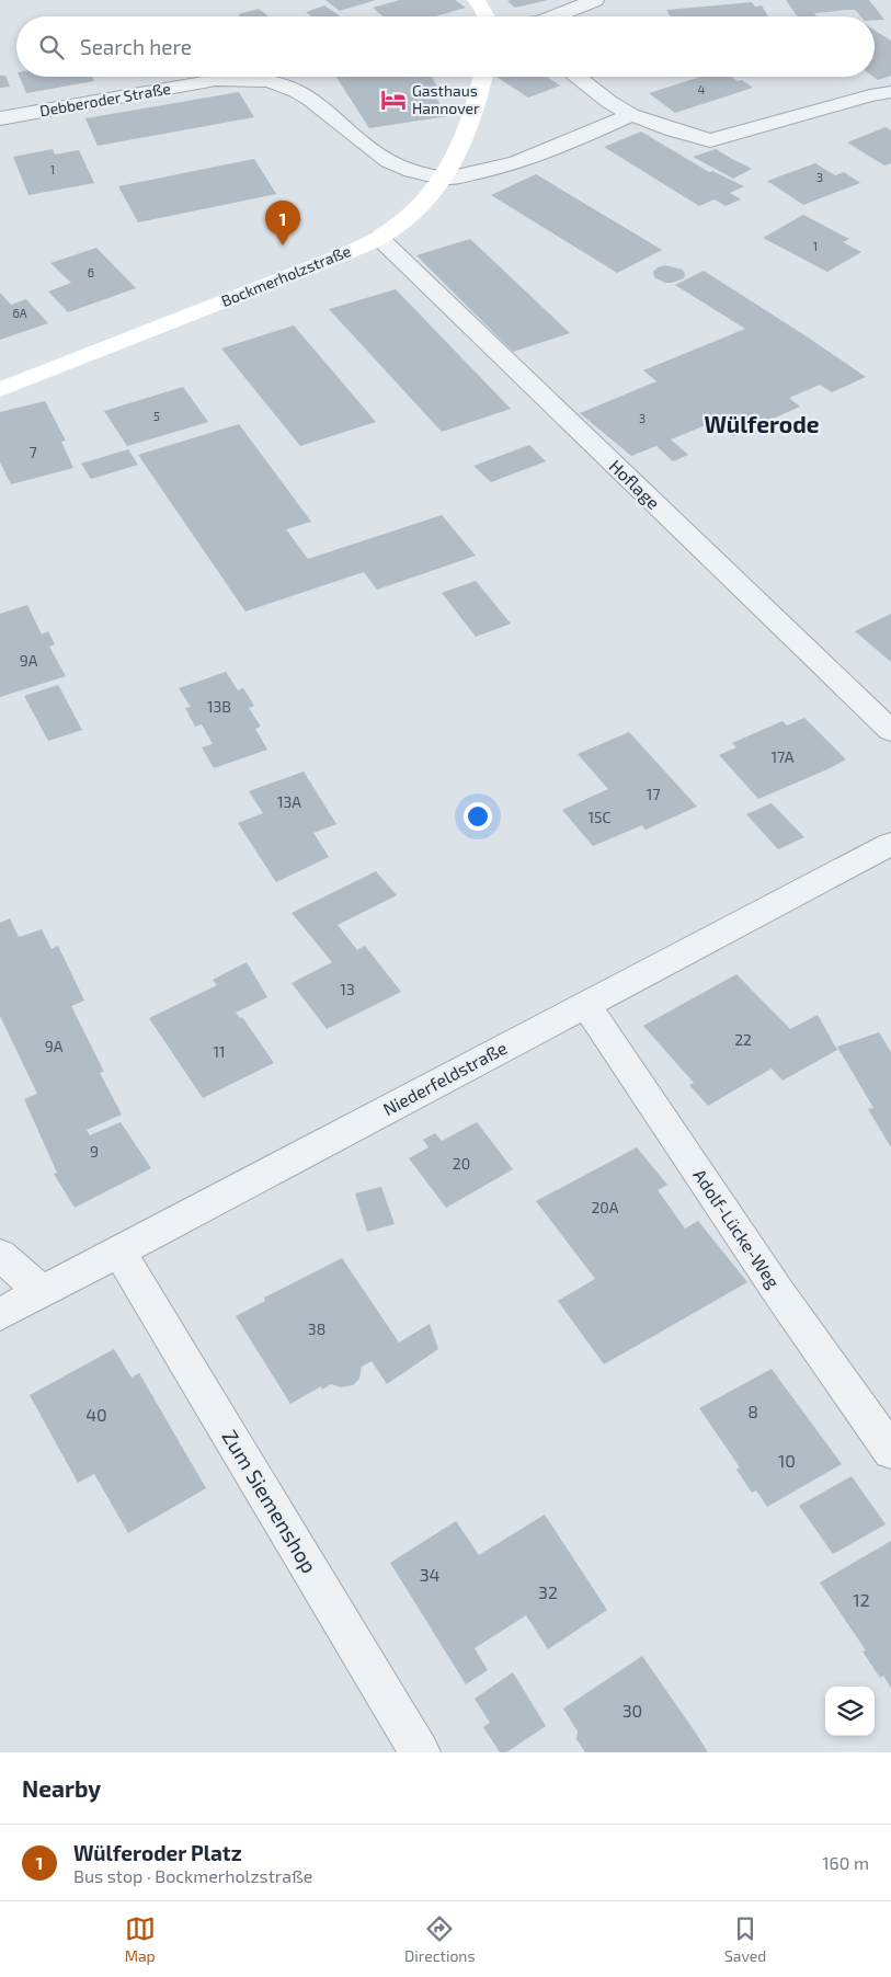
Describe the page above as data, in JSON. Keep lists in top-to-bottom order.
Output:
{
  "streets": {
    "main road": ["Bockmerholzstraße"],
    "street": [
      "Debberoder Straße",
      "Hoflage",
      "Niederfeldstraße",
      "Adolf-Lücke-Weg",
      "Zum Siemenshop"
    ]
  },
  "crossings": [
    ["Debberoder Straße", "Bockmerholzstraße"],
    ["Bockmerholzstraße", "Hoflage"],
    ["Niederfeldstraße", "Adolf-Lücke-Weg"],
    ["Niederfeldstraße", "Zum Siemenshop"]
  ],
  "districts": ["Wülferode"],
  "places": {
    "hotel": ["Gasthaus Hannover"]
  },
  "house_numbers": [
    "4",
    "1",
    "3",
    "1",
    "6",
    "6A",
    "5",
    "3",
    "7",
    "9A",
    "13B",
    "17A",
    "17",
    "13A",
    "15C",
    "13",
    "22",
    "9A",
    "11",
    "9",
    "20",
    "20A",
    "38",
    "8",
    "40",
    "10",
    "34",
    "32",
    "12",
    "30"
  ],
  "page": {
    "search": "Search here",
    "pins": "1",
    "heading": "Nearby",
    "list": [
      {
        "mark": "1",
        "name": "Wülferoder Platz",
        "note": "Bus stop · Bockmerholzstraße",
        "value": "160 m"
      }
    ],
    "nav": ["Map", "Directions", "Saved"]
  }
}
